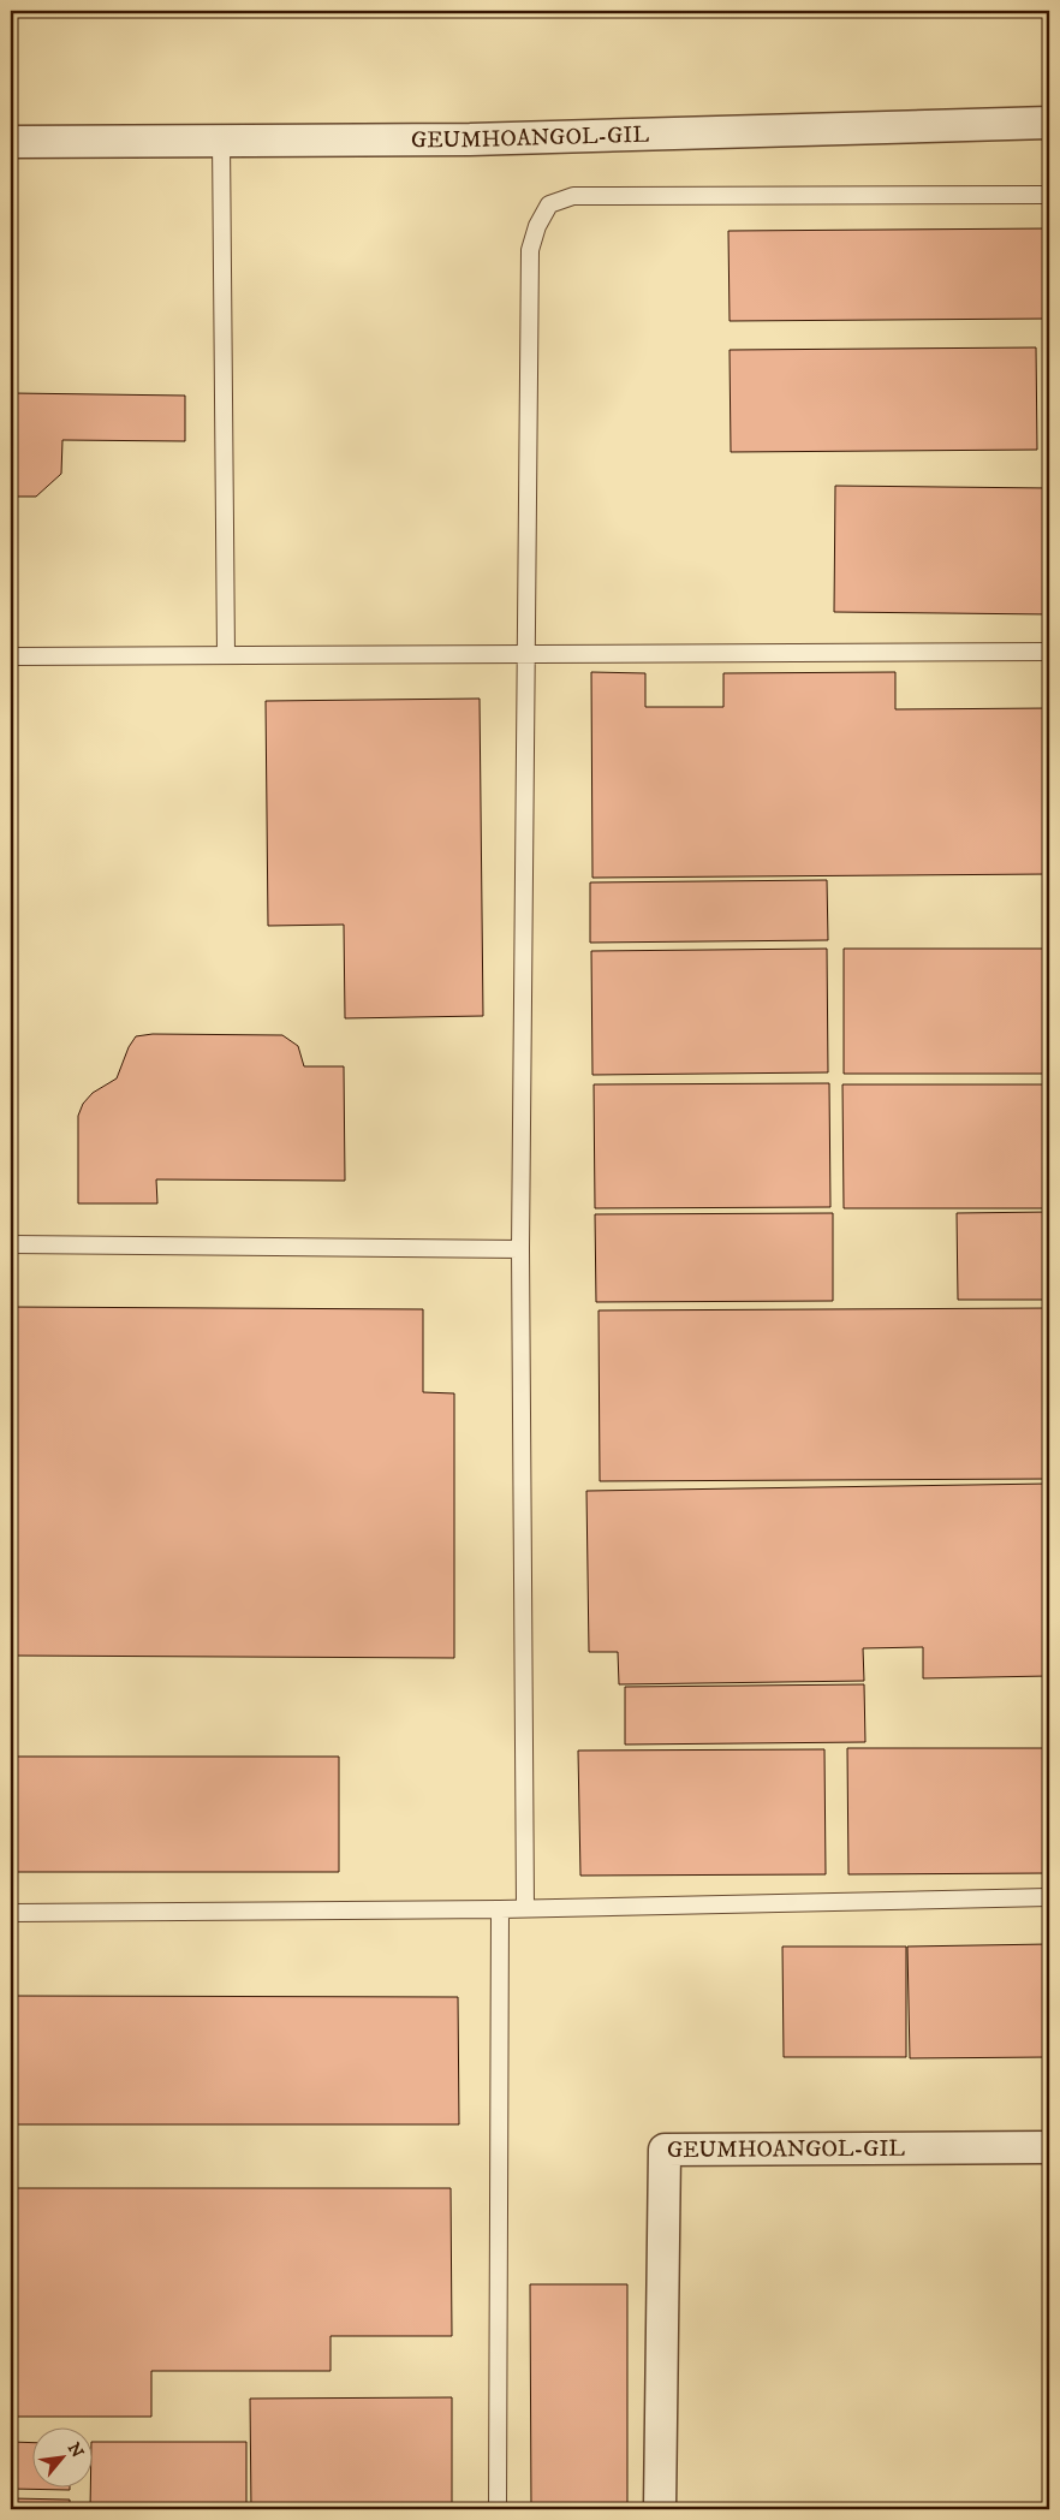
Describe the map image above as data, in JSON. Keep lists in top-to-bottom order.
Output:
{
  "streets": {
    "street": ["GEUMHOANGOL-GIL"]
  },
  "north": "top right"
}
